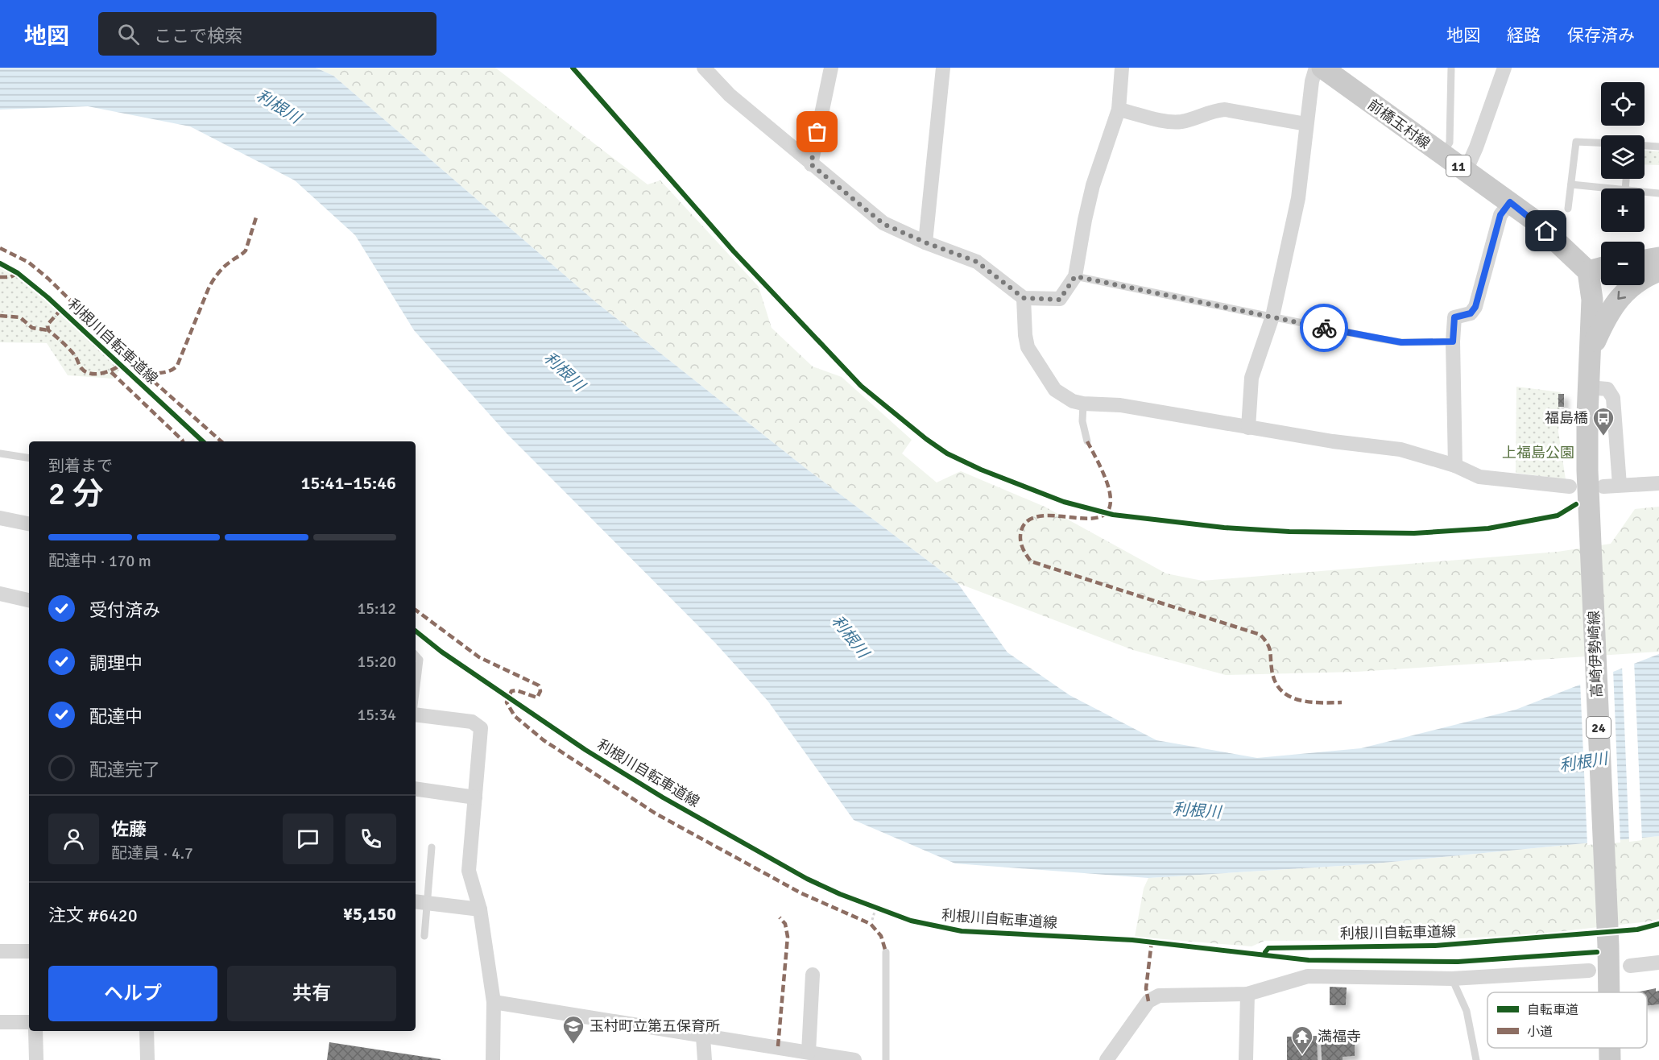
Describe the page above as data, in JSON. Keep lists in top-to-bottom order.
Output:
{
  "streets": {
    "main road": [
      "前橋玉村線",
      "11",
      "高崎伊勢崎線",
      "24"
    ],
    "cycle path": ["利根川自転車道線"]
  },
  "crossings": [
    ["前橋玉村線", "高崎伊勢崎線"]
  ],
  "water": ["利根川"],
  "parks": ["上福島公園"],
  "places": {
    "bus stop": ["福島橋"],
    "school or university": ["玉村町立第五保育所"],
    "temple": ["満福寺"]
  },
  "legend": ["自転車道", "小道"],
  "page": {
    "header": "地図",
    "search": "ここで検索",
    "nav": ["地図", "経路", "保存済み"],
    "map_buttons": ["+", "−"],
    "heading": ["2 分", "到着まで", "15:41–15:46"],
    "panel": [
      "佐藤",
      "配達員 · 4.7",
      "注文 #6420",
      "¥5,150"
    ],
    "bar": "配達中 · 170 m",
    "list": [
      ["受付済み", "15:12"],
      ["調理中", "15:20"],
      ["配達中", "15:34"],
      "配達完了"
    ],
    "buttons": ["ヘルプ", "共有"]
  }
}
